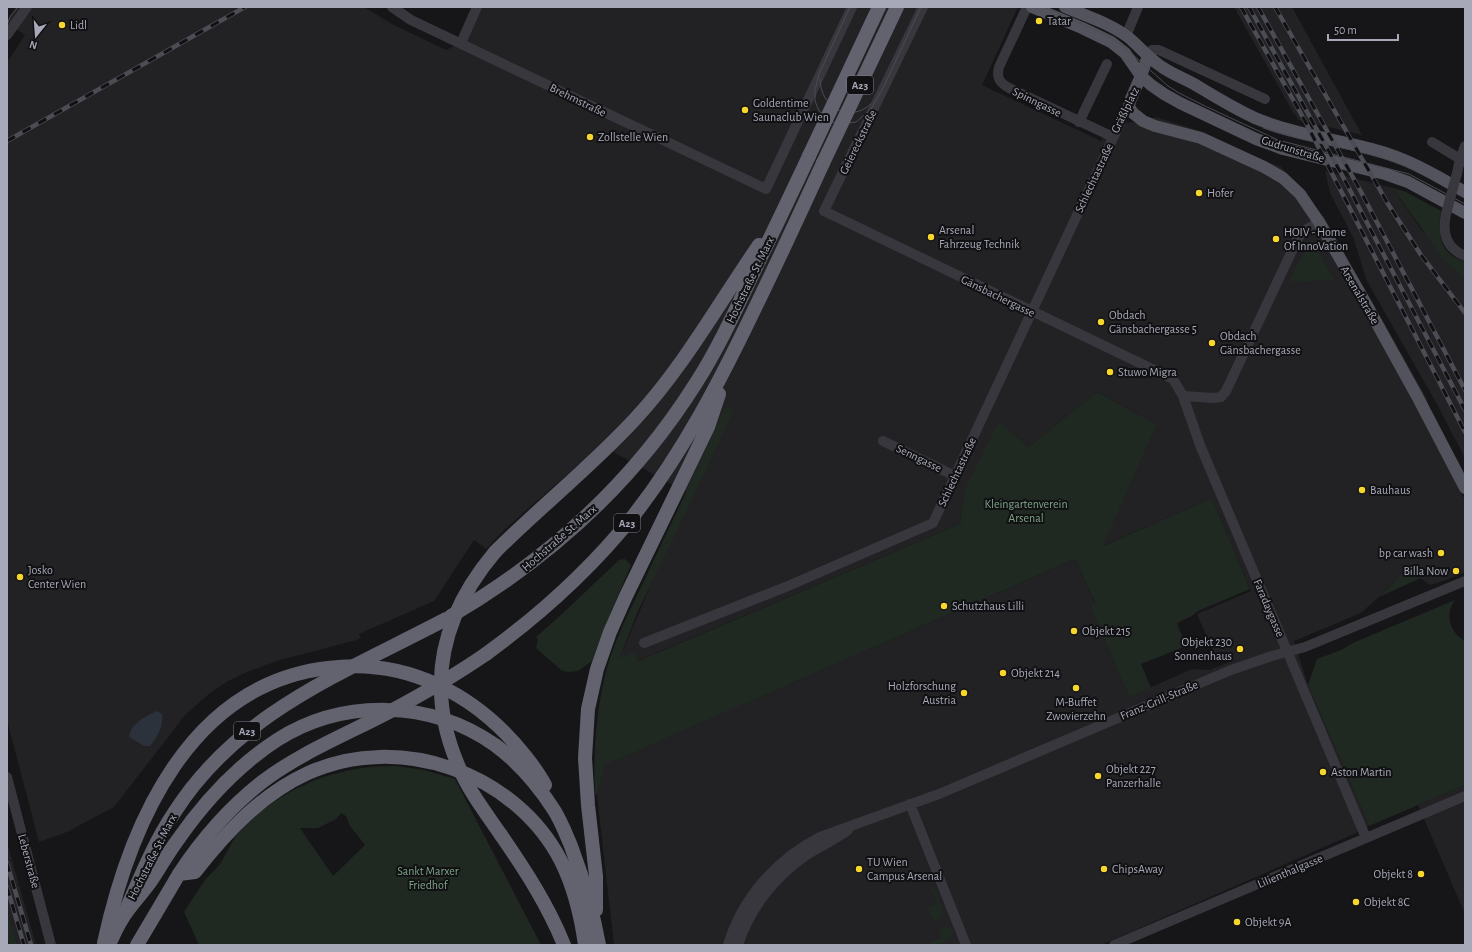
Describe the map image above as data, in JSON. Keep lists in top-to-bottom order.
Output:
{
  "streets": {
    "highway": ["A23", "Hochstraße St. Marx"],
    "main road": ["Gräßlplatz", "Gudrunstraße", "Arsenalstraße"],
    "street": [
      "Brehmstraße",
      "Spinngasse",
      "Geiereckstraße",
      "Schlechtastraße",
      "Gänsbachergasse",
      "Senngasse",
      "Faradaygasse",
      "Franz-Grill-Straße",
      "Leberstraße",
      "Lilienthalgasse"
    ]
  },
  "crossings": [
    ["Spinngasse", "Gräßlplatz"],
    ["Gräßlplatz", "Gudrunstraße"],
    ["Gräßlplatz", "Schlechtastraße"],
    ["Gräßlplatz", "Arsenalstraße"],
    ["Geiereckstraße", "Gänsbachergasse"],
    ["Schlechtastraße", "Gänsbachergasse"],
    ["Schlechtastraße", "Senngasse"],
    ["Gänsbachergasse", "Faradaygasse"],
    ["Faradaygasse", "Franz-Grill-Straße"],
    ["Faradaygasse", "Lilienthalgasse"]
  ],
  "parks": ["Kleingartenverein Arsenal", "Sankt Marxer Friedhof"],
  "places": [
    "Tatar",
    "Lidl",
    "Goldentime Saunaclub Wien",
    "Zollstelle Wien",
    "Hofer",
    "Arsenal Fahrzeug Technik",
    "HOIV - Home Of InnoVation",
    "Obdach Gänsbachergasse 5",
    "Obdach Gänsbachergasse",
    "Stuwo Migra",
    "Bauhaus",
    "bp car wash",
    "Billa Now",
    "Josko Center Wien",
    "Schutzhaus Lilli",
    "Objekt 215",
    "Objekt 230 Sonnenhaus",
    "Objekt 214",
    "M-Buffet Zwovierzehn",
    "Holzforschung Austria",
    "Aston Martin",
    "Objekt 227 Panzerhalle",
    "TU Wien Campus Arsenal",
    "ChipsAway",
    "Objekt 8",
    "Objekt 8C",
    "Objekt 9A"
  ],
  "scale_bar": "50 m",
  "north": "bottom"
}
